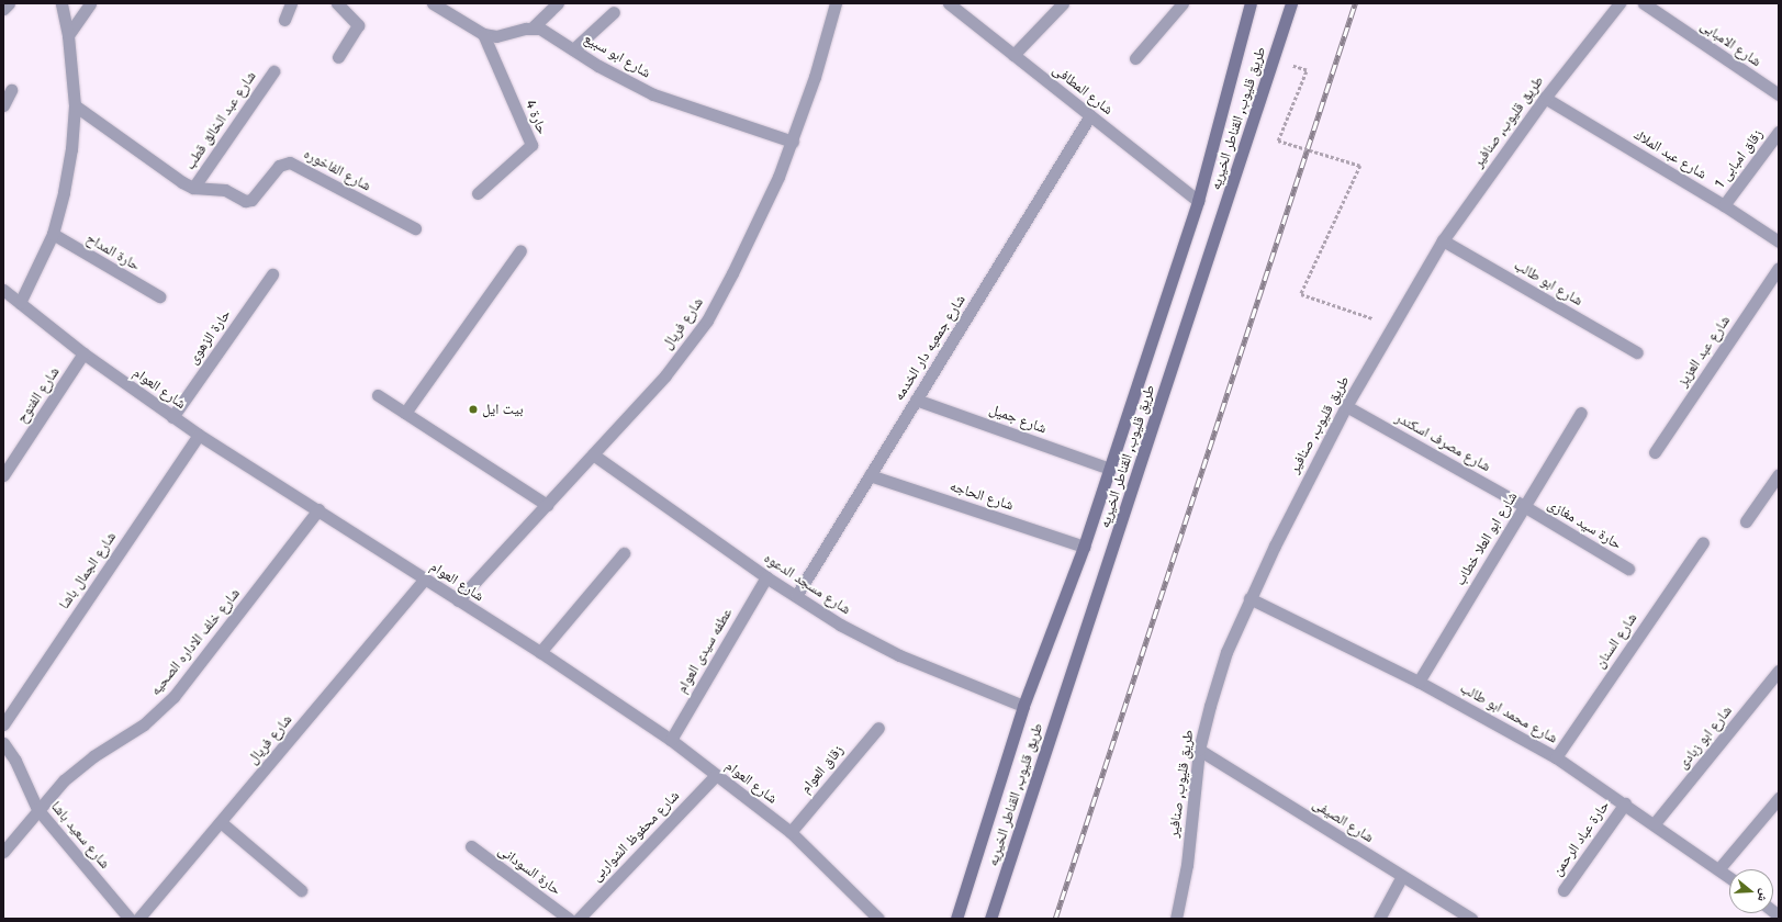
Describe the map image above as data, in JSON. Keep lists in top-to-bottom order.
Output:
{
  "streets": {
    "main road": ["طريق قليوب, القناطر الخيريه"],
    "street": [
      "شارع الامبابى",
      "شارع ابو سبيع",
      "شارع المطافى",
      "حارة 4",
      "شارع عبد الخالق قطب",
      "طريق قليوب, صنافير",
      "شارع عبد الملاك",
      "زقاق امبابى 1",
      "شارع الفاخوره",
      "حارة المداح",
      "شارع ابو طالب",
      "شارع فريال",
      "حارة الزهوى",
      "شارع جمعيه دار الخدمه",
      "شارع عبد العزيز",
      "شارع العوام",
      "شارع الفتوح",
      "شارع جميل",
      "شارع مصرف اسكندر",
      "شارع الحاجه",
      "حارة سيد مغازى",
      "شارع ابو العلا خطاب",
      "شارع الجمال باشا",
      "شارع مسجد الدعوه",
      "شارع السنان",
      "شارع خلف الاداره الصحيه",
      "عطفه سيدى العوام",
      "شارع محمد ابو طالب",
      "شارع ابو زبادى",
      "زقاق العوام",
      "شارع الصيفى",
      "شارع سعيد باشا",
      "شارع محفوظ الشواربى",
      "حارة عباد الرحمن",
      "حارة السودانى"
    ]
  },
  "crossings": [
    ["شارع ابو سبيع", "شارع فريال"],
    ["شارع المطافى", "طريق قليوب, القناطر الخيريه"],
    ["شارع المطافى", "شارع جمعيه دار الخدمه"],
    ["طريق قليوب, القناطر الخيريه", "شارع جميل"],
    ["طريق قليوب, القناطر الخيريه", "شارع الحاجه"],
    ["طريق قليوب, القناطر الخيريه", "شارع مسجد الدعوه"],
    ["شارع عبد الخالق قطب", "شارع الفاخوره"],
    ["طريق قليوب, صنافير", "شارع عبد الملاك"],
    ["طريق قليوب, صنافير", "شارع ابو طالب"],
    ["طريق قليوب, صنافير", "شارع مصرف اسكندر"],
    ["طريق قليوب, صنافير", "شارع محمد ابو طالب"],
    ["طريق قليوب, صنافير", "شارع الصيفى"],
    ["شارع عبد الملاك", "زقاق امبابى 1"],
    ["شارع فريال", "شارع العوام"],
    ["شارع فريال", "شارع مسجد الدعوه"],
    ["حارة الزهوى", "شارع العوام"],
    ["شارع جمعيه دار الخدمه", "شارع جميل"],
    ["شارع جمعيه دار الخدمه", "شارع الحاجه"],
    ["شارع جمعيه دار الخدمه", "شارع مسجد الدعوه"],
    ["شارع العوام", "شارع الفتوح"],
    ["شارع العوام", "شارع الجمال باشا"],
    ["شارع العوام", "شارع خلف الاداره الصحيه"],
    ["شارع العوام", "عطفه سيدى العوام"],
    ["شارع العوام", "زقاق العوام"],
    ["شارع العوام", "شارع محفوظ الشواربى"],
    ["شارع مصرف اسكندر", "حارة سيد مغازى"],
    ["شارع مصرف اسكندر", "شارع ابو العلا خطاب"],
    ["حارة سيد مغازى", "شارع ابو العلا خطاب"],
    ["شارع ابو العلا خطاب", "شارع محمد ابو طالب"],
    ["شارع مسجد الدعوه", "عطفه سيدى العوام"],
    ["شارع السنان", "شارع محمد ابو طالب"],
    ["شارع خلف الاداره الصحيه", "شارع سعيد باشا"],
    ["شارع محمد ابو طالب", "شارع ابو زبادى"],
    ["شارع محمد ابو طالب", "حارة عباد الرحمن"]
  ],
  "places": ["بيت ايل"],
  "north": "right"
}
